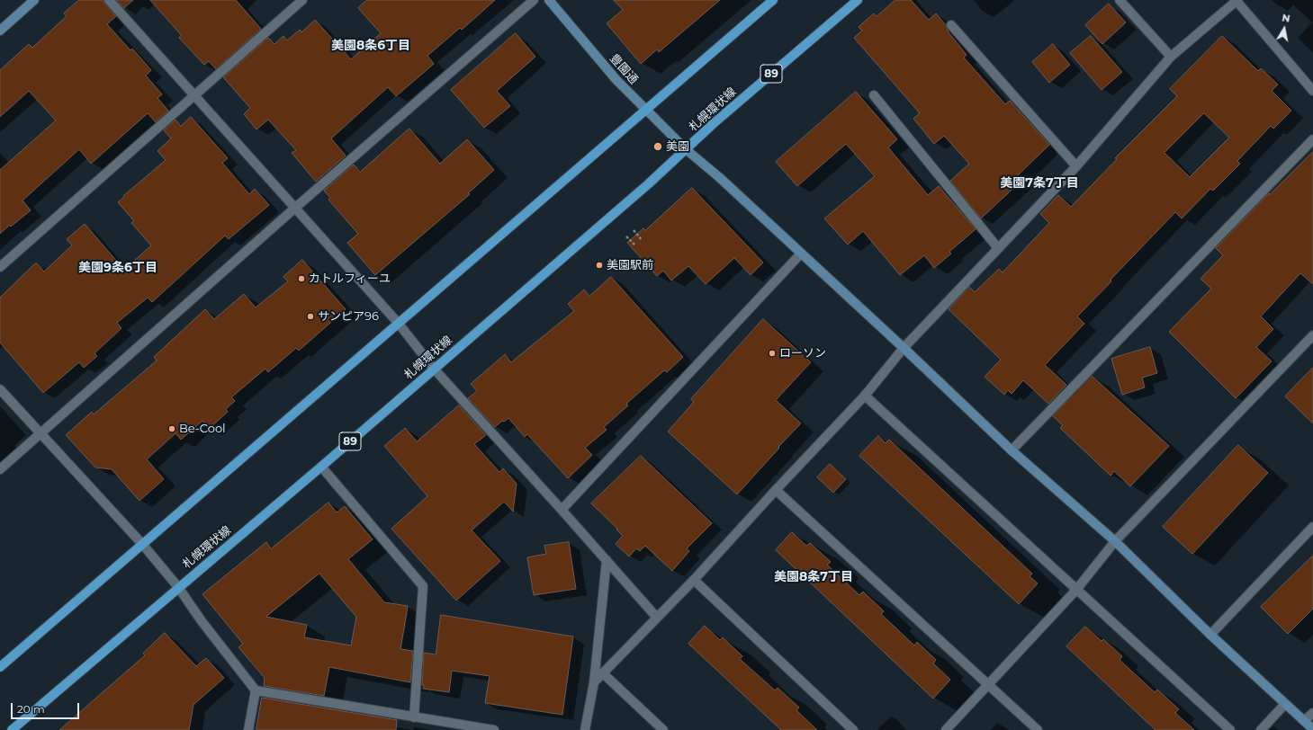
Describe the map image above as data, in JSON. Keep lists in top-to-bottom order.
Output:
{
  "streets": {
    "main road": ["89", "札幌環状線"],
    "street": ["豊園通"]
  },
  "crossings": [
    ["豊園通", "札幌環状線"]
  ],
  "districts": [
    "美園8条6丁目",
    "美園7条7丁目",
    "美園9条6丁目",
    "美園8条7丁目"
  ],
  "places": [
    "美園",
    "美園駅前",
    "カトルフィーユ",
    "サンピア96",
    "ローソン",
    "Be-Cool"
  ],
  "scale_bar": "20 m",
  "north": "top"
}
